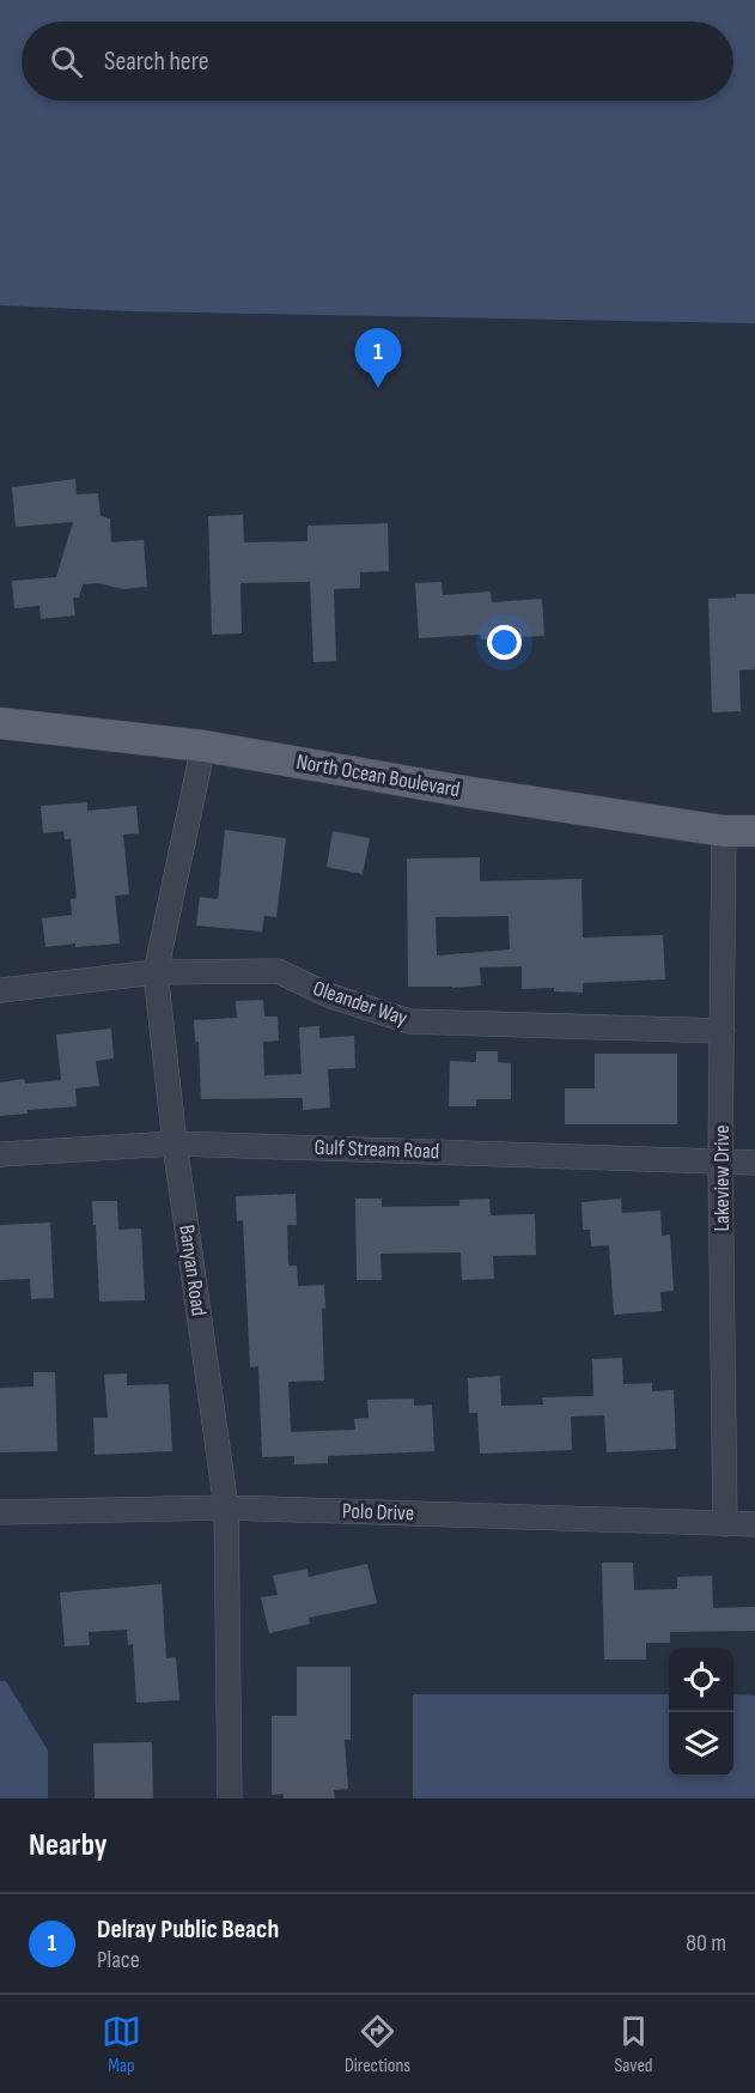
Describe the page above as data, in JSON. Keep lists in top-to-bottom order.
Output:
{
  "streets": {
    "main road": ["North Ocean Boulevard"],
    "street": [
      "Oleander Way",
      "Gulf Stream Road",
      "Lakeview Drive",
      "Banyan Road",
      "Polo Drive"
    ]
  },
  "crossings": [
    ["North Ocean Boulevard", "Lakeview Drive"],
    ["North Ocean Boulevard", "Banyan Road"],
    ["Oleander Way", "Lakeview Drive"],
    ["Oleander Way", "Banyan Road"],
    ["Gulf Stream Road", "Lakeview Drive"],
    ["Gulf Stream Road", "Banyan Road"],
    ["Lakeview Drive", "Polo Drive"],
    ["Banyan Road", "Polo Drive"]
  ],
  "page": {
    "search": "Search here",
    "pins": "1",
    "heading": "Nearby",
    "list": [
      {
        "mark": "1",
        "name": "Delray Public Beach",
        "note": "Place",
        "value": "80 m"
      }
    ],
    "nav": ["Map", "Directions", "Saved"]
  }
}
